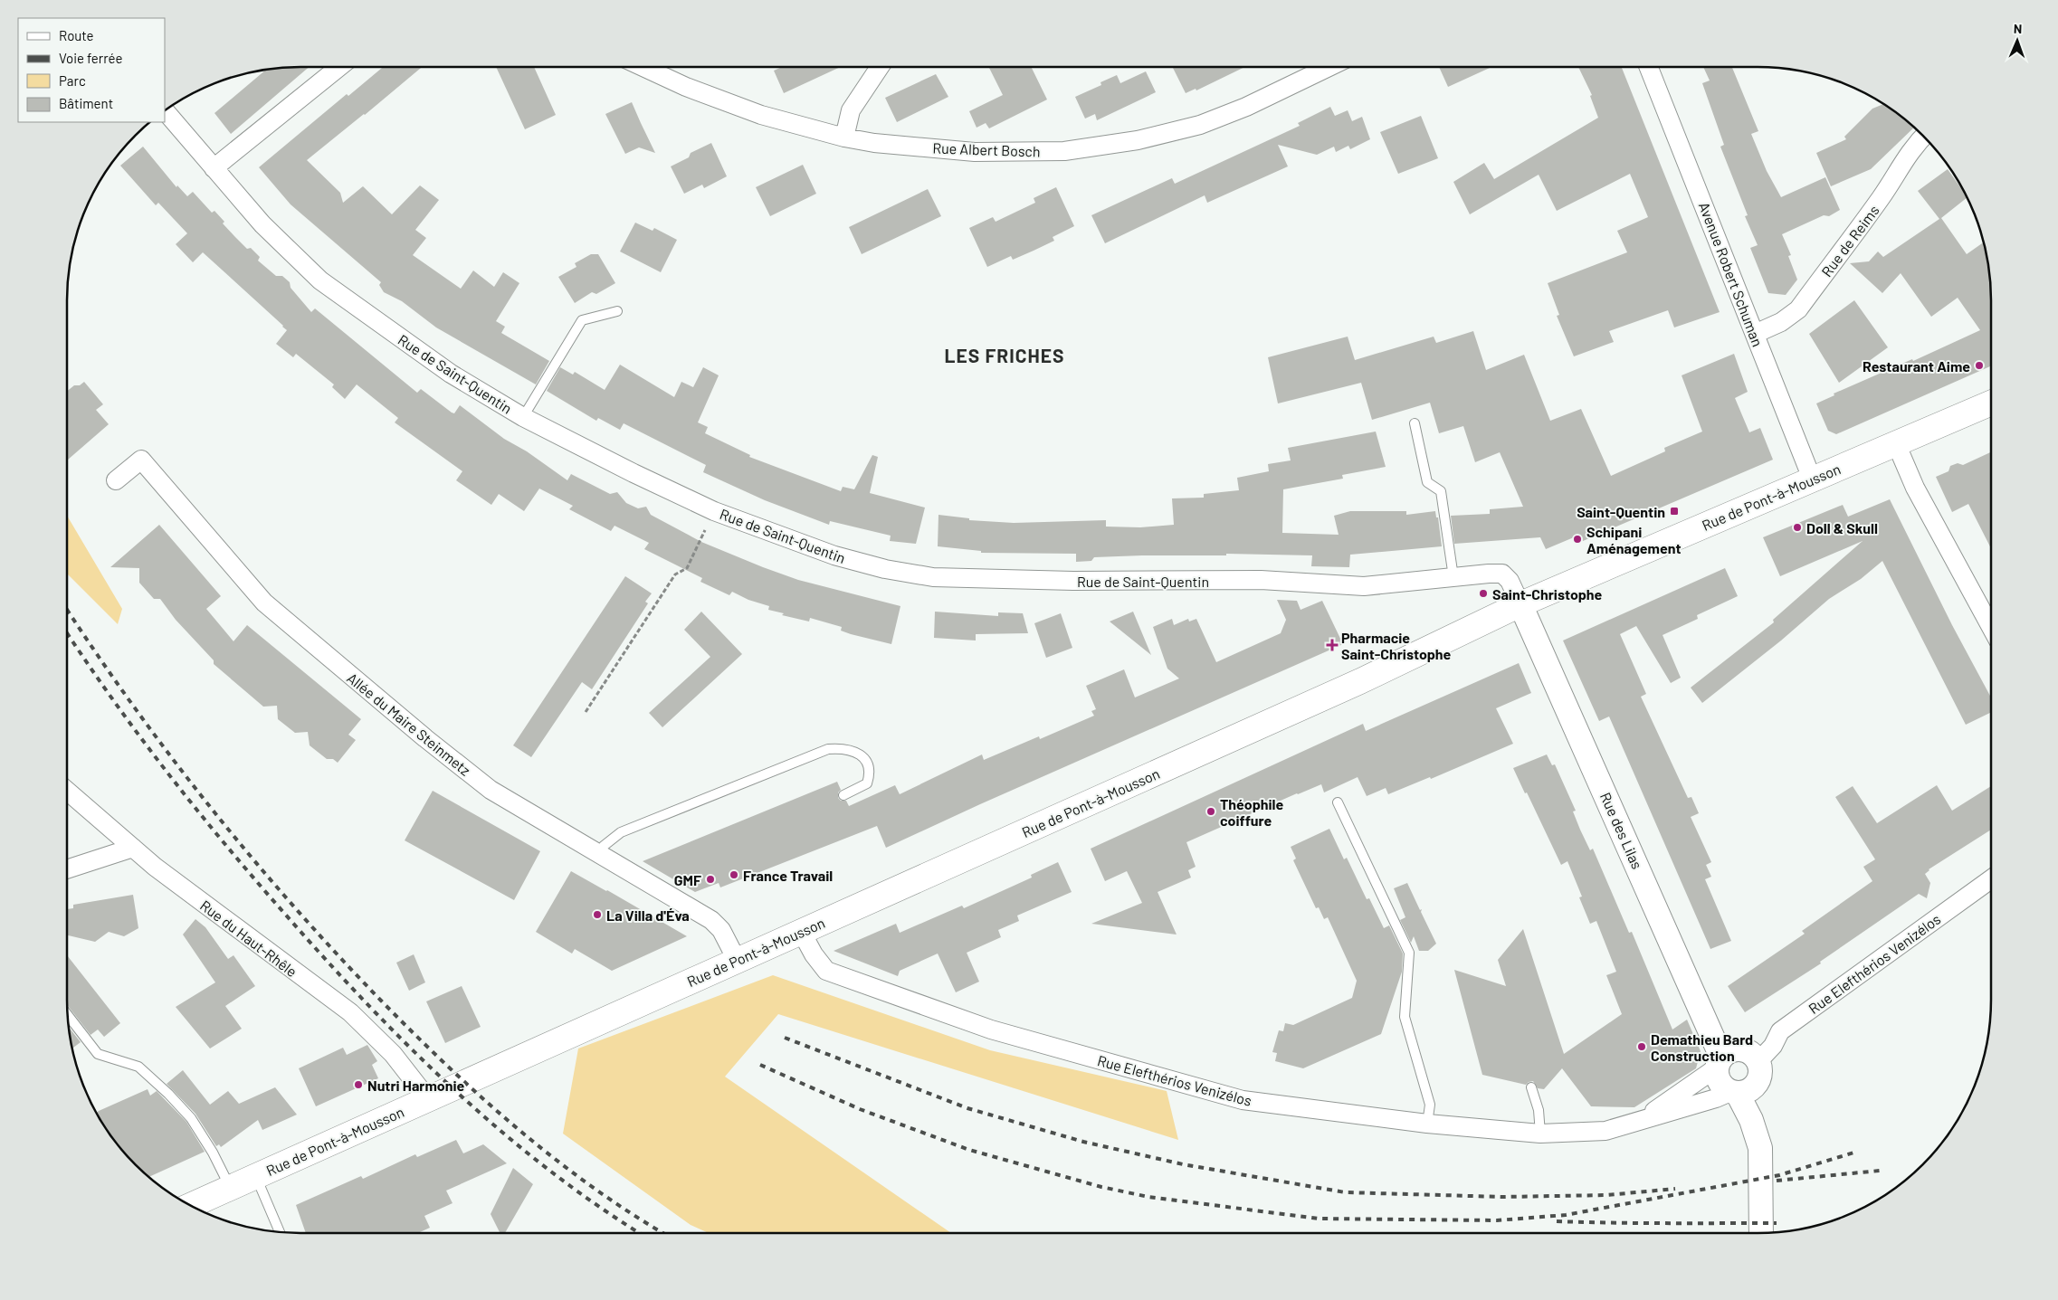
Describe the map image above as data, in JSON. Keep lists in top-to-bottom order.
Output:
{
  "streets": {
    "main road": ["Rue de Pont-à-Mousson"],
    "street": [
      "Rue Albert Bosch",
      "Rue de Reims",
      "Avenue Robert Schuman",
      "Rue de Saint-Quentin",
      "Allée du Maire Steinmetz",
      "Rue des Lilas",
      "Rue du Haut-Rhêle",
      "Rue Elefthérios Venizélos"
    ]
  },
  "crossings": [
    ["Rue de Reims", "Avenue Robert Schuman"],
    ["Avenue Robert Schuman", "Rue de Pont-à-Mousson"],
    ["Rue de Saint-Quentin", "Rue de Pont-à-Mousson"],
    ["Rue de Saint-Quentin", "Rue des Lilas"],
    ["Rue de Pont-à-Mousson", "Allée du Maire Steinmetz"],
    ["Rue de Pont-à-Mousson", "Rue des Lilas"],
    ["Rue de Pont-à-Mousson", "Rue du Haut-Rhêle"],
    ["Rue de Pont-à-Mousson", "Rue Elefthérios Venizélos"],
    ["Rue des Lilas", "Rue Elefthérios Venizélos"]
  ],
  "districts": ["LES FRICHES"],
  "places": {
    "other": [
      "Restaurant Aime",
      "Doll & Skull",
      "Schipani Aménagement",
      "Saint-Christophe",
      "Théophile coiffure",
      "France Travail",
      "GMF",
      "La Villa d'Éva",
      "Demathieu Bard Construction",
      "Nutri Harmonie"
    ],
    "transit": ["Saint-Quentin"],
    "health": ["Pharmacie Saint-Christophe"]
  },
  "legend": [
    "Route",
    "Voie ferrée",
    "Parc",
    "Bâtiment"
  ],
  "north": "top"
}
